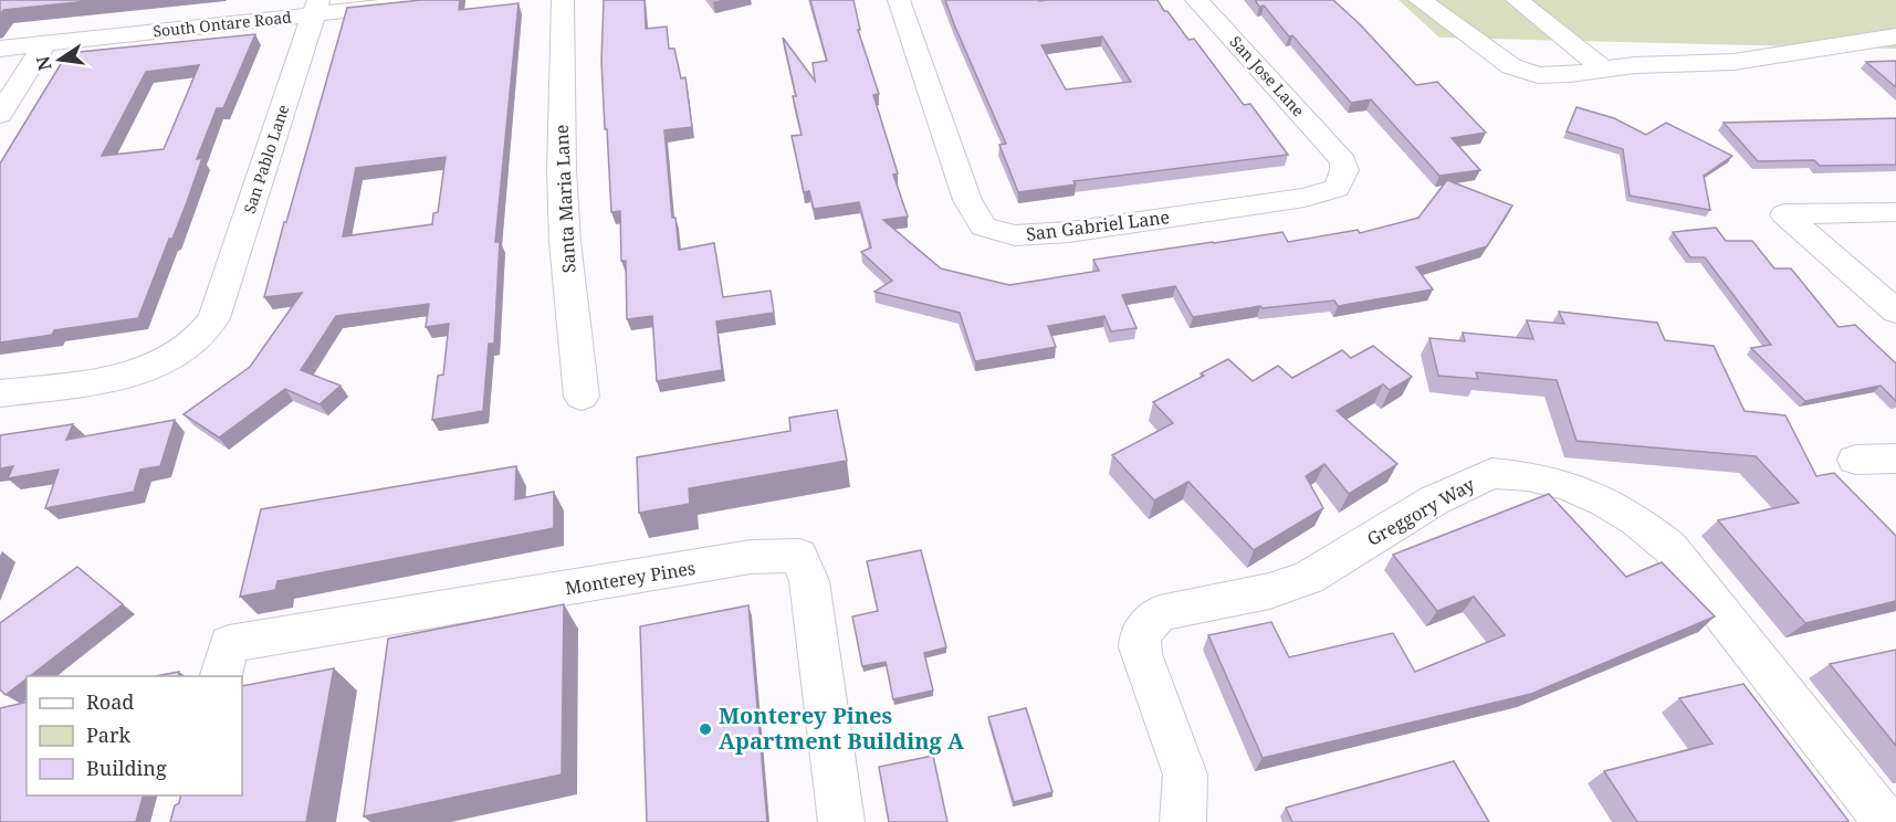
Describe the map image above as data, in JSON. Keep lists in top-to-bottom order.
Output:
{
  "streets": {
    "street": [
      "South Ontare Road",
      "San Jose Lane",
      "San Pablo Lane",
      "Santa Maria Lane",
      "San Gabriel Lane",
      "Greggory Way",
      "Monterey Pines"
    ]
  },
  "crossings": [
    ["South Ontare Road", "San Pablo Lane"],
    ["San Jose Lane", "San Gabriel Lane"]
  ],
  "places": ["Monterey Pines Apartment Building A"],
  "legend": ["Road", "Park", "Building"],
  "north": "left"
}
